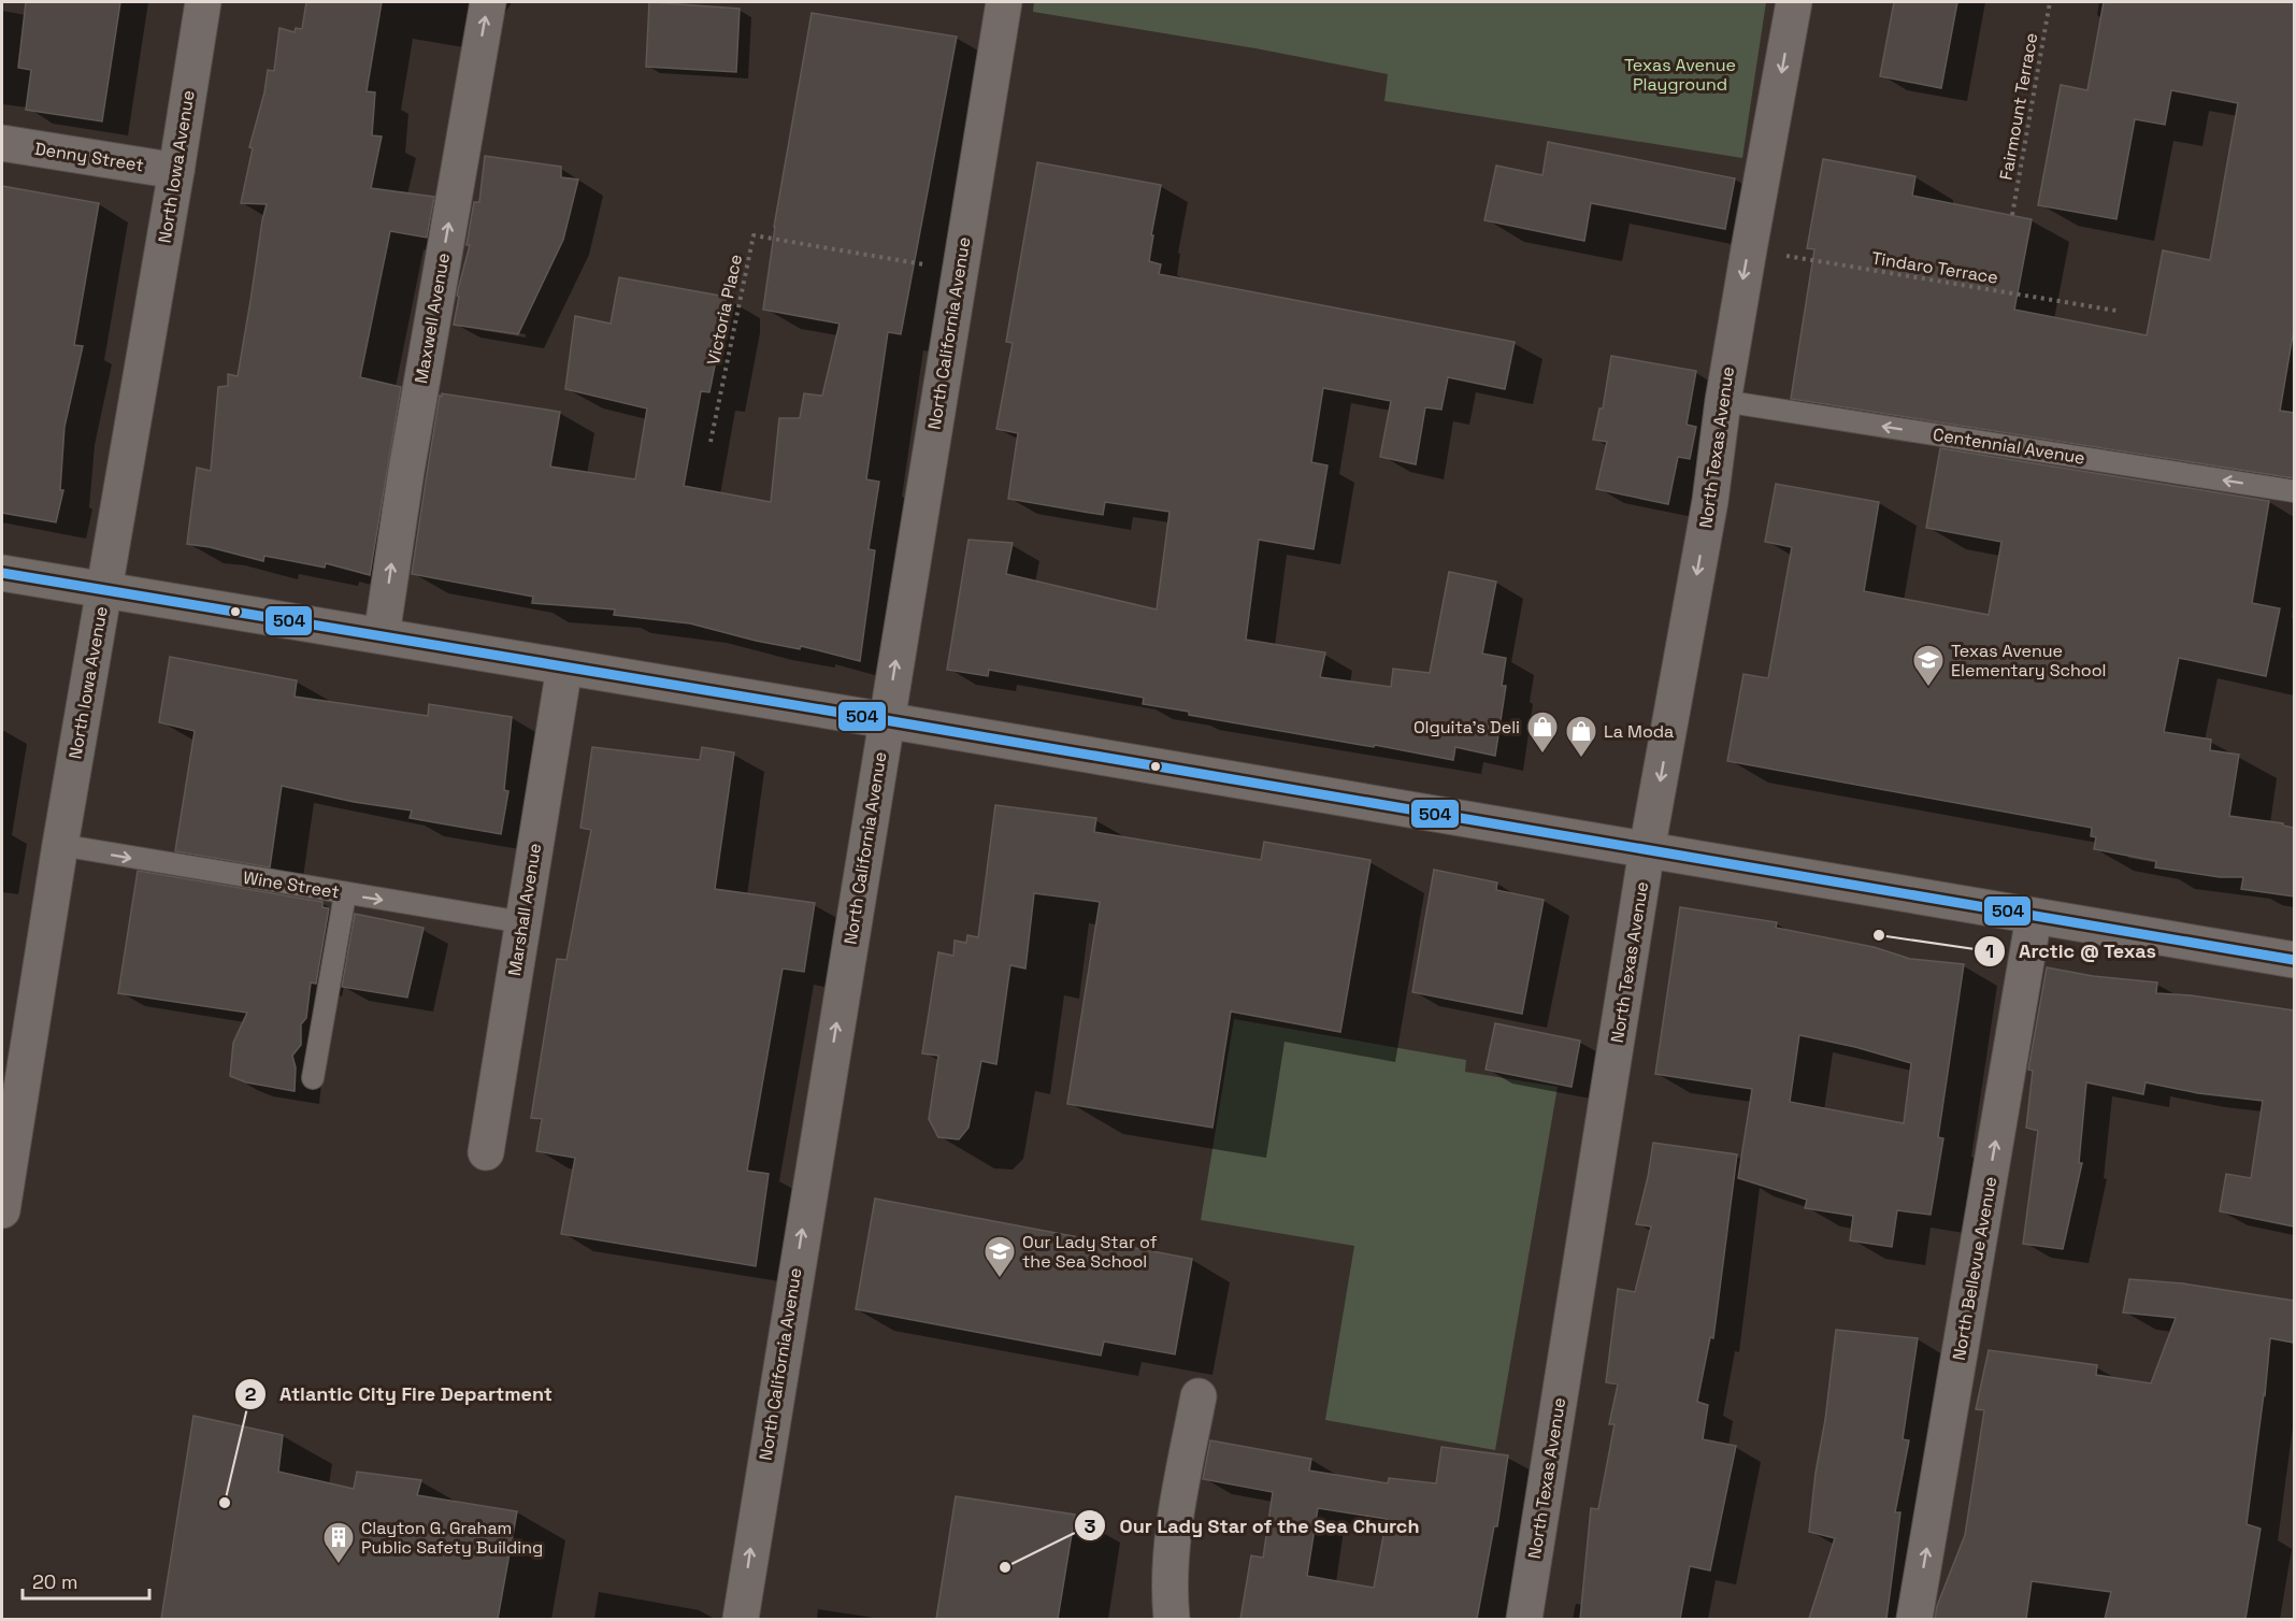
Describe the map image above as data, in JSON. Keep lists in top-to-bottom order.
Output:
{
  "streets": {
    "street": [
      "Denny Street",
      "North Iowa Avenue",
      "Maxwell Avenue",
      "North California Avenue",
      "North Texas Avenue",
      "Marshall Avenue",
      "North Bellevue Avenue"
    ],
    "lane": ["Centennial Avenue", "Wine Street"],
    "path": ["Fairmount Terrace", "Tindaro Terrace", "Victoria Place"]
  },
  "crossings": [
    ["Denny Street", "North Iowa Avenue"],
    ["North Iowa Avenue", "Wine Street"],
    ["Tindaro Terrace", "North Texas Avenue"],
    ["Victoria Place", "North California Avenue"],
    ["Centennial Avenue", "North Texas Avenue"],
    ["Wine Street", "Marshall Avenue"]
  ],
  "one_way": [
    "Maxwell Avenue",
    "North California Avenue",
    "Centennial Avenue",
    "North Texas Avenue",
    "Wine Street",
    "North Bellevue Avenue"
  ],
  "parks": ["Texas Avenue Playground"],
  "places": {
    "school or university": ["Texas Avenue Elementary School", "Our Lady Star of the Sea School"],
    "shop": ["Olguita's Deli", "La Moda"],
    "other": ["Arctic @ Texas", "Atlantic City Fire Department", "Our Lady Star of the Sea Church"],
    "building": ["Clayton G. Graham Public Safety Building"]
  },
  "lines": ["transit line 504"],
  "scale_bar": "20 m"
}
